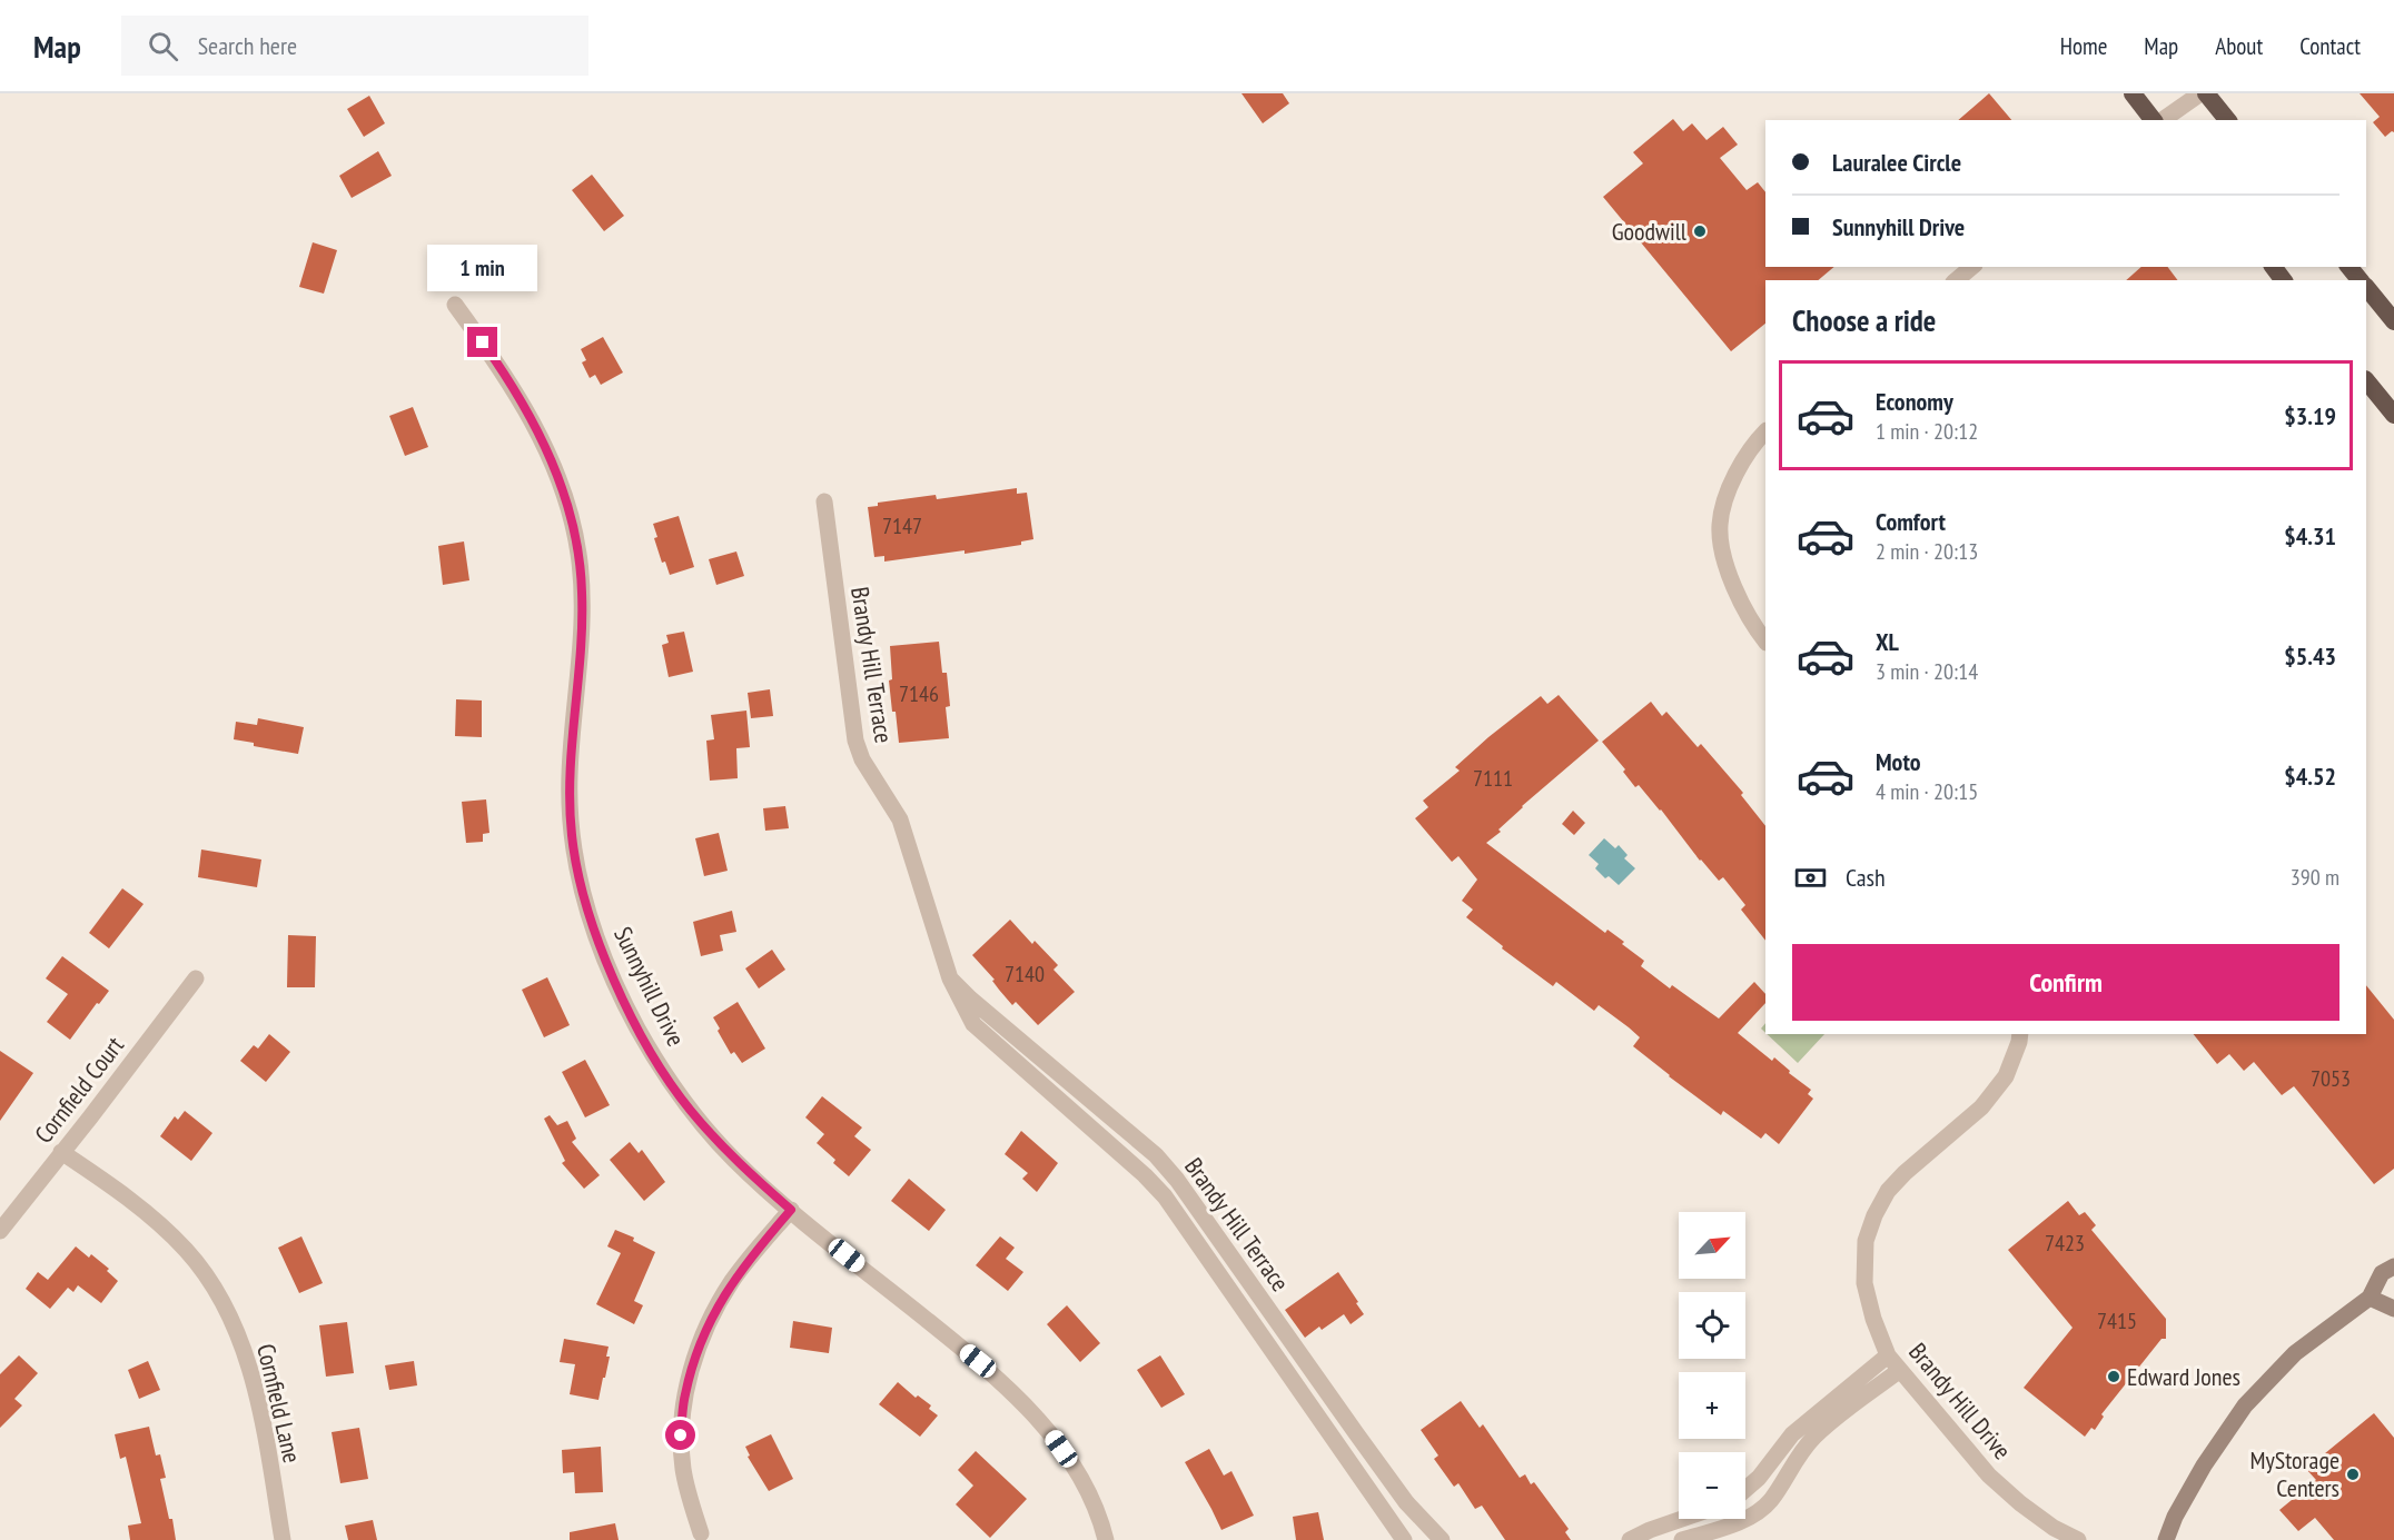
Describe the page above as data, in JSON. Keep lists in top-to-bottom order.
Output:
{
  "streets": {
    "street": [
      "Brandy Hill Terrace",
      "Sunnyhill Drive",
      "Cornfield Court",
      "Brandy Hill Drive",
      "Cornfield Lane"
    ]
  },
  "crossings": [
    ["Cornfield Court", "Cornfield Lane"]
  ],
  "places": ["Goodwill", "Edward Jones", "MyStorage Centers"],
  "house_numbers": [
    "7147",
    "7146",
    "7111",
    "7140",
    "7053",
    "7423",
    "7415"
  ],
  "north": "top right",
  "page": {
    "header": "Map",
    "search": "Search here",
    "nav": [
      "Home",
      "Map",
      "About",
      "Contact"
    ],
    "banner": ["Lauralee Circle", "Sunnyhill Drive"],
    "bubble": "1 min",
    "heading": "Choose a ride",
    "list": [
      {
        "name": "Economy",
        "note": "1 min · 20:12",
        "value": "$3.19"
      },
      {
        "name": "Comfort",
        "note": "2 min · 20:13",
        "value": "$4.31"
      },
      {
        "name": "XL",
        "note": "3 min · 20:14",
        "value": "$5.43"
      },
      {
        "name": "Moto",
        "note": "4 min · 20:15",
        "value": "$4.52"
      }
    ],
    "pay": ["Cash", "390 m"],
    "buttons": "Confirm",
    "map_buttons": ["+", "−"]
  }
}
